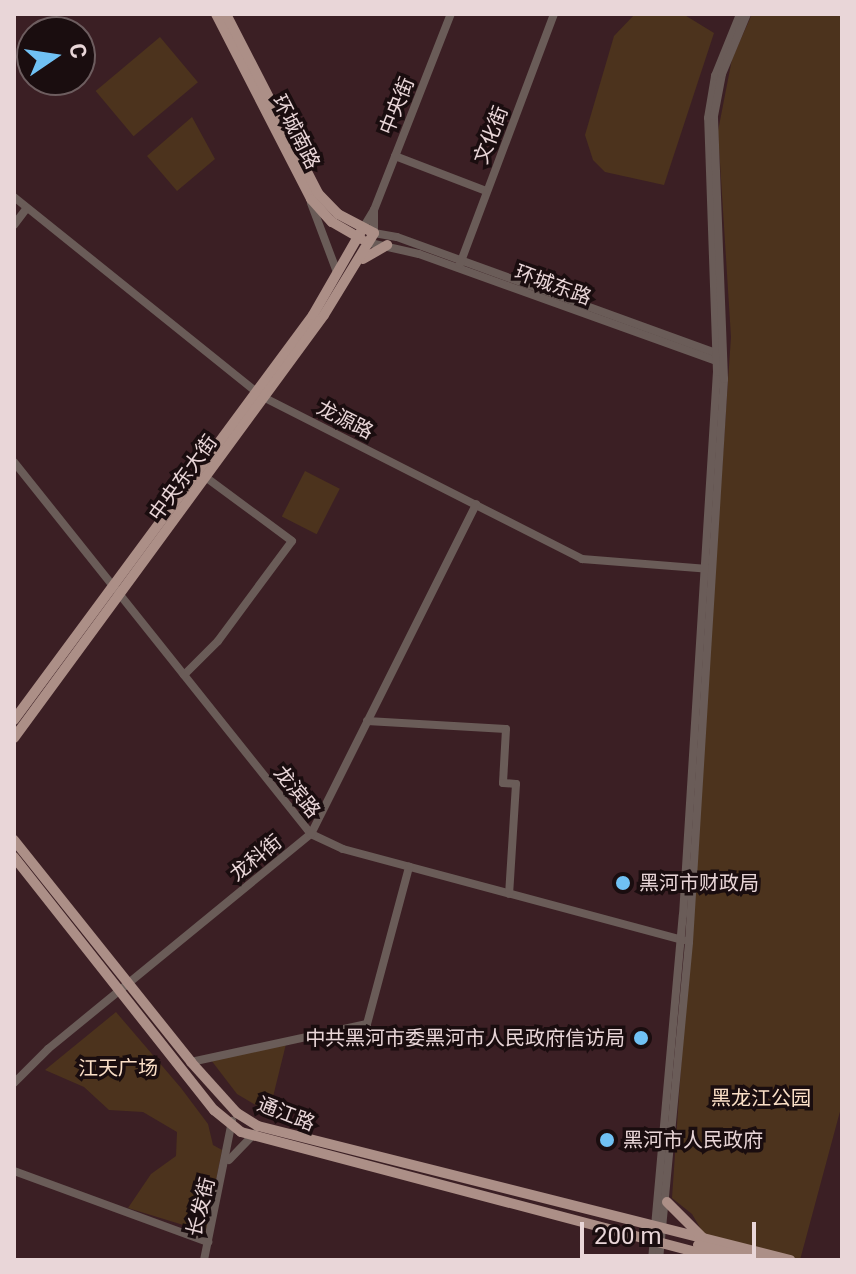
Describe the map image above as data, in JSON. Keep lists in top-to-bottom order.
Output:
{
  "streets": {
    "main road": ["环城南路", "中央东大街", "通江路"],
    "street": [
      "中央街",
      "文化街",
      "环城东路",
      "龙源路",
      "龙滨路",
      "龙科街",
      "长发街"
    ]
  },
  "crossings": [
    ["环城南路", "环城东路"],
    ["环城南路", "中央东大街"],
    ["文化街", "环城东路"],
    ["环城东路", "中央东大街"],
    ["龙源路", "中央东大街"],
    ["龙源路", "龙科街"],
    ["中央东大街", "龙滨路"],
    ["龙滨路", "龙科街"],
    ["龙科街", "通江路"],
    ["通江路", "长发街"]
  ],
  "parks": ["江天广场", "黑龙江公园"],
  "places": ["黑河市财政局", "中共黑河市委黑河市人民政府信访局", "黑河市人民政府"],
  "scale_bar": "200 m",
  "north": "right"
}
